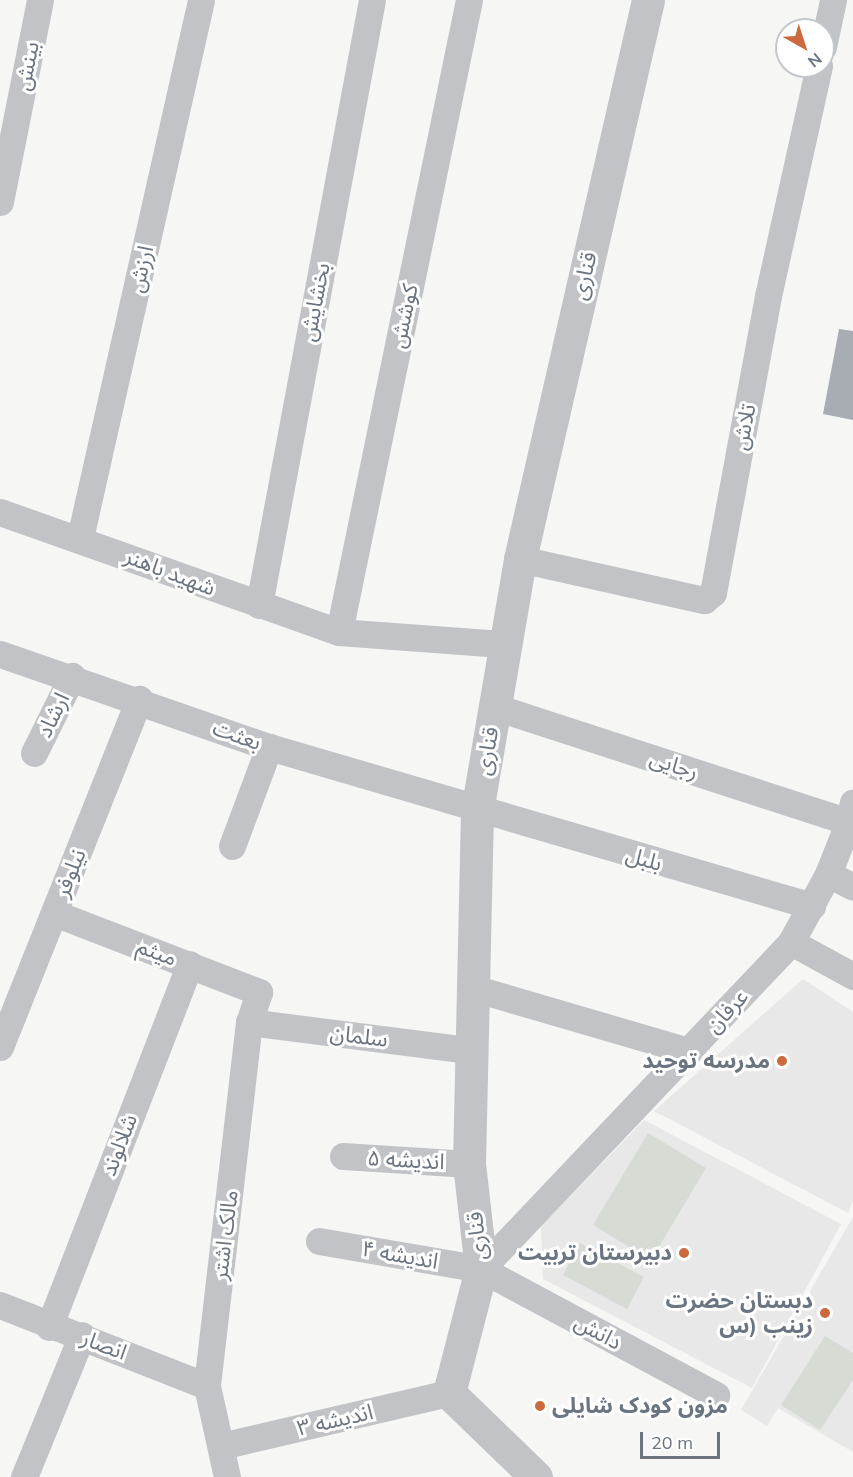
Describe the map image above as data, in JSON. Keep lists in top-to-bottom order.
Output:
{
  "streets": {
    "street": [
      "بینش",
      "ارزش",
      "قناری",
      "بخشایش",
      "کوشش",
      "تلاش",
      "شهید باهنر",
      "ارشاد",
      "بعثت",
      "رجایی",
      "بلبل",
      "نیلوفر",
      "میثم",
      "عرفان",
      "سلمان",
      "شلالوند",
      "اندیشه ۵",
      "مالک اشتر",
      "اندیشه ۴",
      "دانش",
      "انصار",
      "اندیشه ۳"
    ]
  },
  "crossings": [
    ["ارزش", "شهید باهنر"],
    ["قناری", "تلاش"],
    ["قناری", "شهید باهنر"],
    ["قناری", "بعثت"],
    ["قناری", "رجایی"],
    ["قناری", "بلبل"],
    ["قناری", "عرفان"],
    ["قناری", "سلمان"],
    ["قناری", "اندیشه ۵"],
    ["قناری", "اندیشه ۴"],
    ["قناری", "دانش"],
    ["قناری", "اندیشه ۳"],
    ["بخشایش", "شهید باهنر"],
    ["کوشش", "شهید باهنر"],
    ["ارشاد", "بعثت"],
    ["بعثت", "بلبل"],
    ["بعثت", "نیلوفر"],
    ["رجایی", "عرفان"],
    ["بلبل", "عرفان"],
    ["نیلوفر", "میثم"],
    ["میثم", "شلالوند"],
    ["میثم", "مالک اشتر"],
    ["عرفان", "اندیشه ۴"],
    ["عرفان", "دانش"],
    ["سلمان", "مالک اشتر"],
    ["شلالوند", "انصار"],
    ["مالک اشتر", "انصار"],
    ["مالک اشتر", "اندیشه ۳"],
    ["اندیشه ۴", "دانش"]
  ],
  "places": [
    "مدرسه توحید",
    "دبیرستان تربیت",
    "دبستان حضرت زینب (س",
    "مزون کودک شایلی"
  ],
  "scale_bar": "20 m",
  "north": "bottom right"
}
